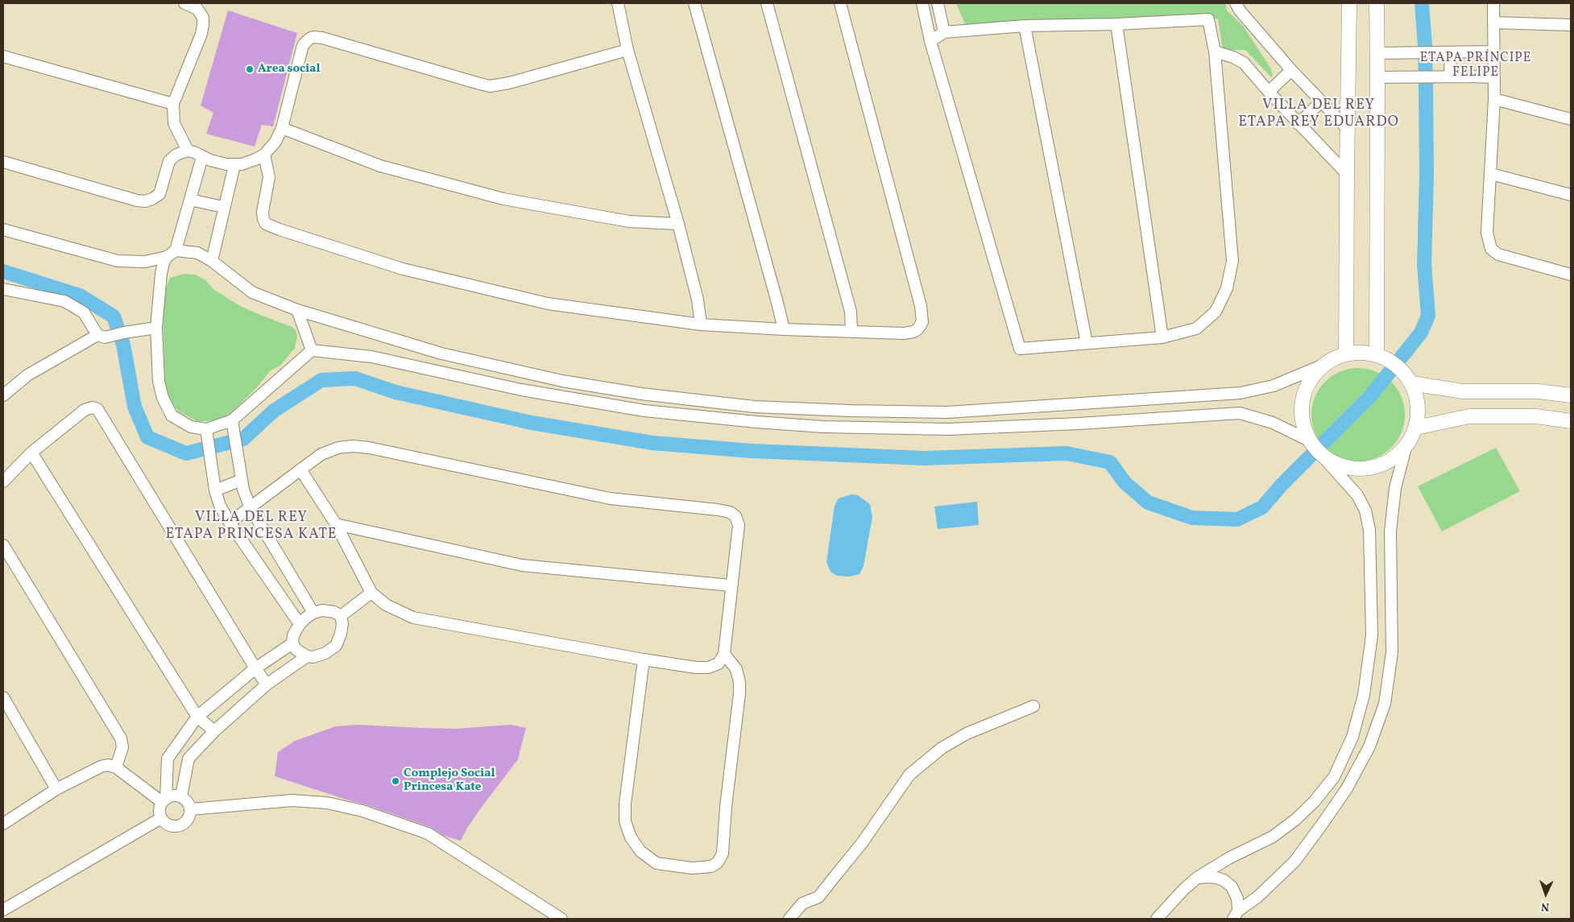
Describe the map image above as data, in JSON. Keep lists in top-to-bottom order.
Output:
{
  "districts": ["ETAPA PRÍNCIPE FELIPE", "VILLA DEL REY ETAPA REY EDUARDO", "VILLA DEL REY ETAPA PRINCESA KATE"],
  "places": ["Area social", "Complejo Social Princesa Kate"],
  "north": "bottom"
}
